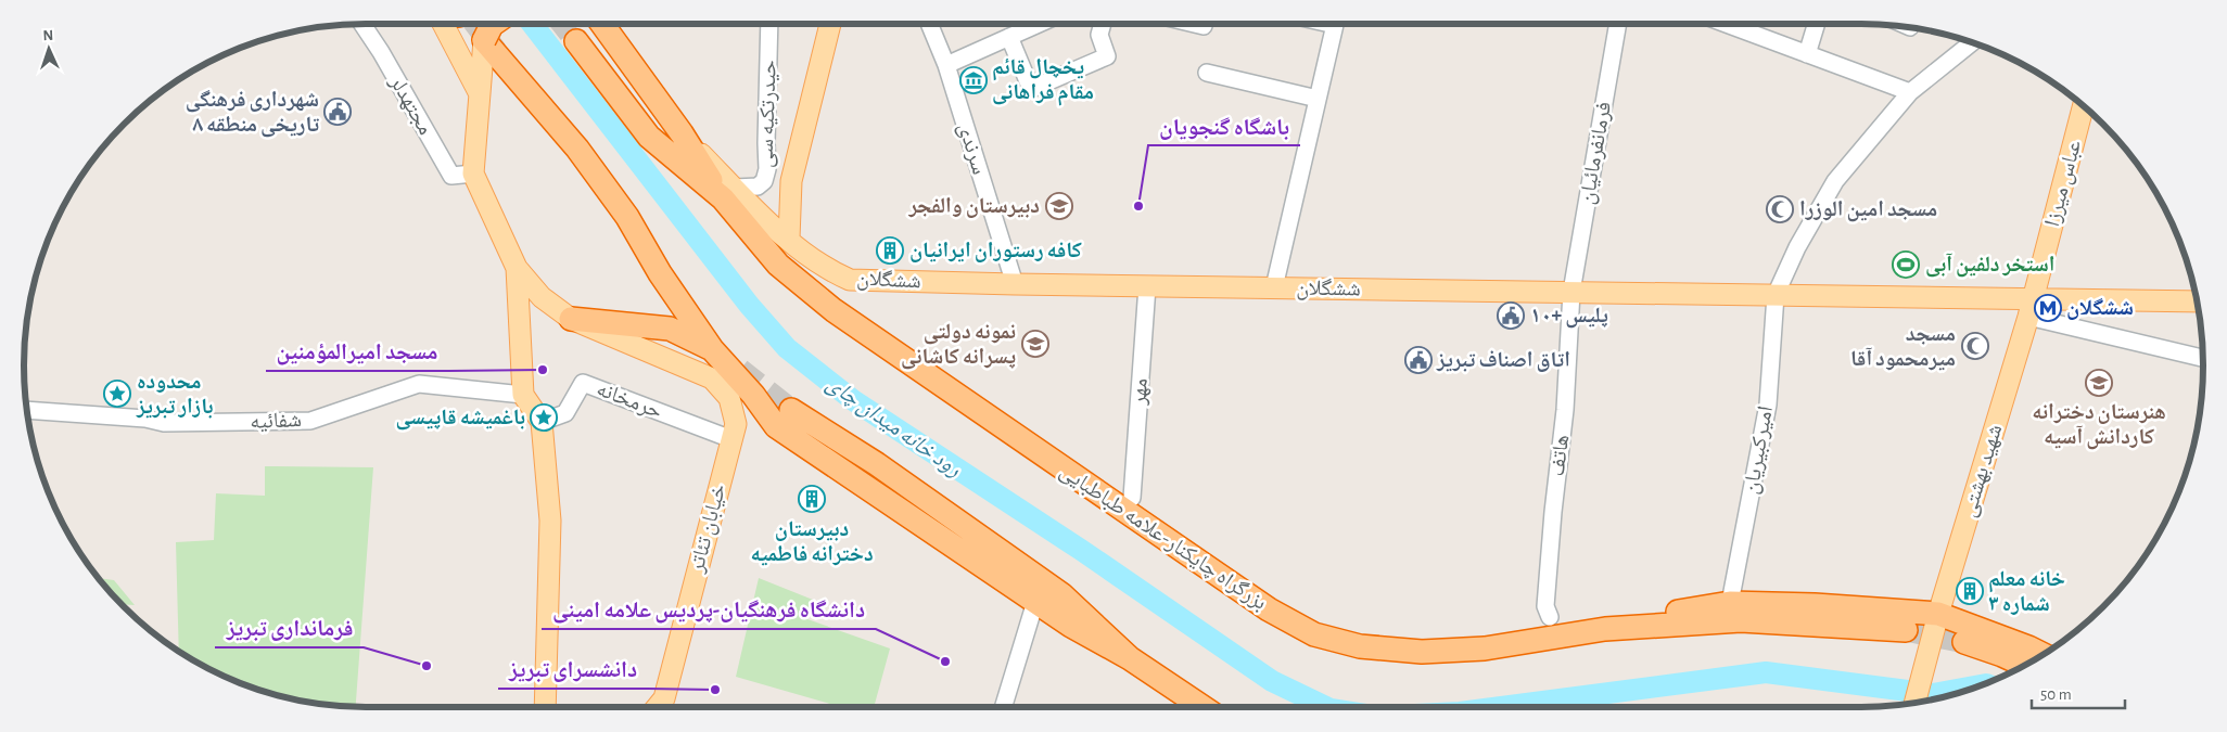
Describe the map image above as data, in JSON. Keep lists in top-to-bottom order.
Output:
{
  "streets": {
    "highway": ["بزرگراه چایکنار-علامه طباطبایی"],
    "main road": [
      "عباس میرزا",
      "ششگلان",
      "شهید بهشتى",
      "خیابان تئاتر"
    ],
    "street": [
      "مجتهدلر",
      "حیدرتکیه سی",
      "سرندی",
      "فرمانفرمائیان",
      "مهر",
      "حرمخانه",
      "شفائیه",
      "امیرکبیریان",
      "هاتف"
    ]
  },
  "crossings": [
    ["حیدرتکیه سی", "ششگلان"],
    ["حیدرتکیه سی", "بزرگراه چایکنار-علامه طباطبایی"],
    ["سرندی", "ششگلان"],
    ["فرمانفرمائیان", "ششگلان"],
    ["فرمانفرمائیان", "هاتف"],
    ["عباس میرزا", "ششگلان"],
    ["عباس میرزا", "شهید بهشتى"],
    ["ششگلان", "مهر"],
    ["ششگلان", "امیرکبیریان"],
    ["ششگلان", "هاتف"],
    ["ششگلان", "شهید بهشتى"],
    ["ششگلان", "بزرگراه چایکنار-علامه طباطبایی"],
    ["حرمخانه", "خیابان تئاتر"]
  ],
  "water": ["رود خانه میدان چای"],
  "places": {
    "museum": ["یخچال قائم مقام فراهانی"],
    "public building": ["شهرداری فرهنگی تاریخی منطقه ۸", "پلیس +۱۰", "اتاق اصناف تبریز"],
    "school or university": ["دبیرستان والفجر", "نمونه دولتی پسرانه کاشانی", "هنرستان دخترانه کاردانش آسیه"],
    "other": [
      "باشگاه گنجویان",
      "مسجد امیرالمؤمنین",
      "دانشگاه فرهنگیان-پردیس علامه امینی",
      "فرمانداری تبریز",
      "دانشسرای تبریز"
    ],
    "mosque": ["مسجد امین الوزرا", "مسجد میرمحمود آقا"],
    "building": ["کافه رستوران ایرانیان", "دبیرستان دخترانه فاطمیه", "خانه معلم شماره ۳"],
    "sports": ["استخر دلفین آبی"],
    "metro station": ["ششگلان"],
    "place": ["محدوده بازار تبریز", "باغمیشه قاپیسی"]
  },
  "scale_bar": "50 m",
  "north": "top"
}
